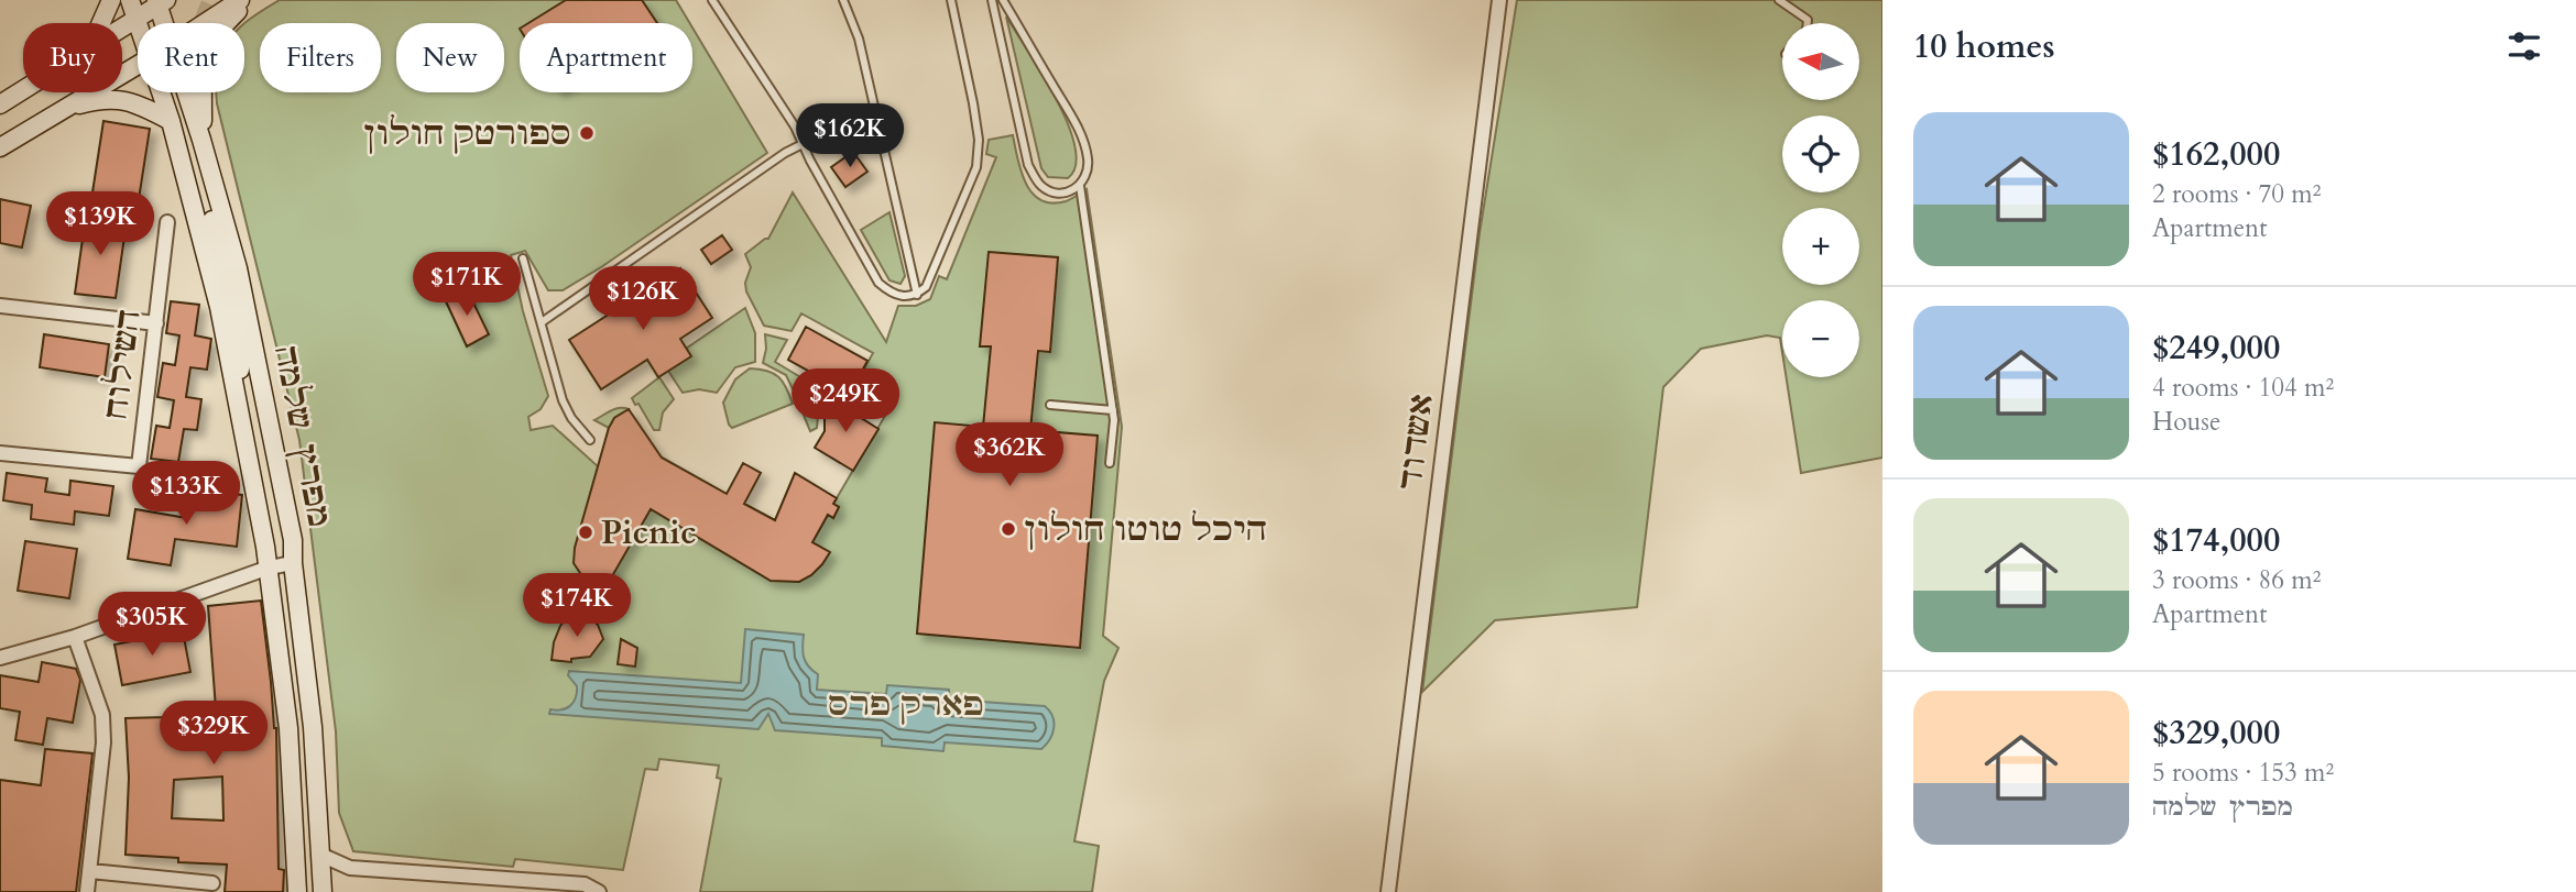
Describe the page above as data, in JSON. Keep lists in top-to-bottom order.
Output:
{
  "streets": {
    "street": ["השילוח", "מפרץ שלמה", "אשדוד"]
  },
  "parks": ["פארק פרס"],
  "places": ["ספורטק חולון", "היכל טוטו חולון", "Picnic"],
  "north": "left",
  "page": {
    "heading": "10 homes",
    "map_buttons": ["+", "−"],
    "chip": [
      "Buy",
      "Rent",
      "Filters",
      "New",
      "Apartment"
    ],
    "list": [
      {
        "name": "$162,000",
        "note": "2 rooms · 70 m² · Apartment"
      },
      {
        "name": "$249,000",
        "note": "4 rooms · 104 m² · House"
      },
      {
        "name": "$174,000",
        "note": "3 rooms · 86 m² · Apartment"
      },
      {
        "name": "$329,000",
        "note": "5 rooms · 153 m² · מפרץ שלמה"
      }
    ],
    "price": [
      "$162K",
      "$139K",
      "$171K",
      "$126K",
      "$249K",
      "$362K",
      "$133K",
      "$174K",
      "$305K",
      "$329K"
    ]
  }
}
